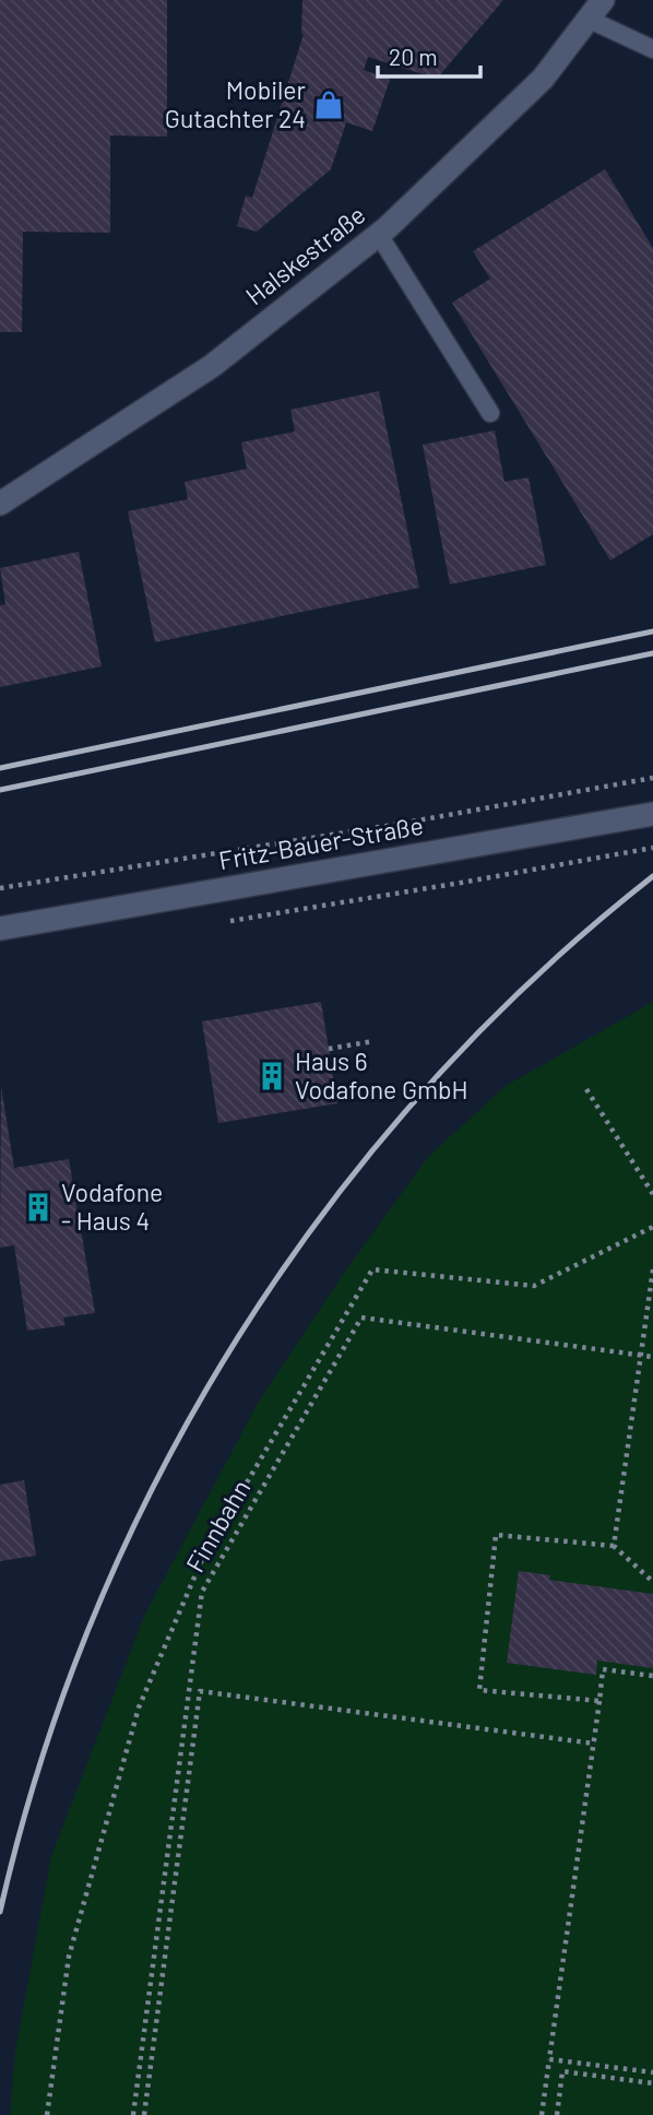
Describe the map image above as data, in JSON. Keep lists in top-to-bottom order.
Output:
{
  "streets": {
    "street": ["Halskestraße", "Fritz-Bauer-Straße"],
    "path": ["Finnbahn"]
  },
  "places": {
    "shop": ["Mobiler Gutachter 24"],
    "building": ["Haus 6 Vodafone GmbH", "Vodafone - Haus 4"]
  },
  "scale_bar": "20 m"
}
